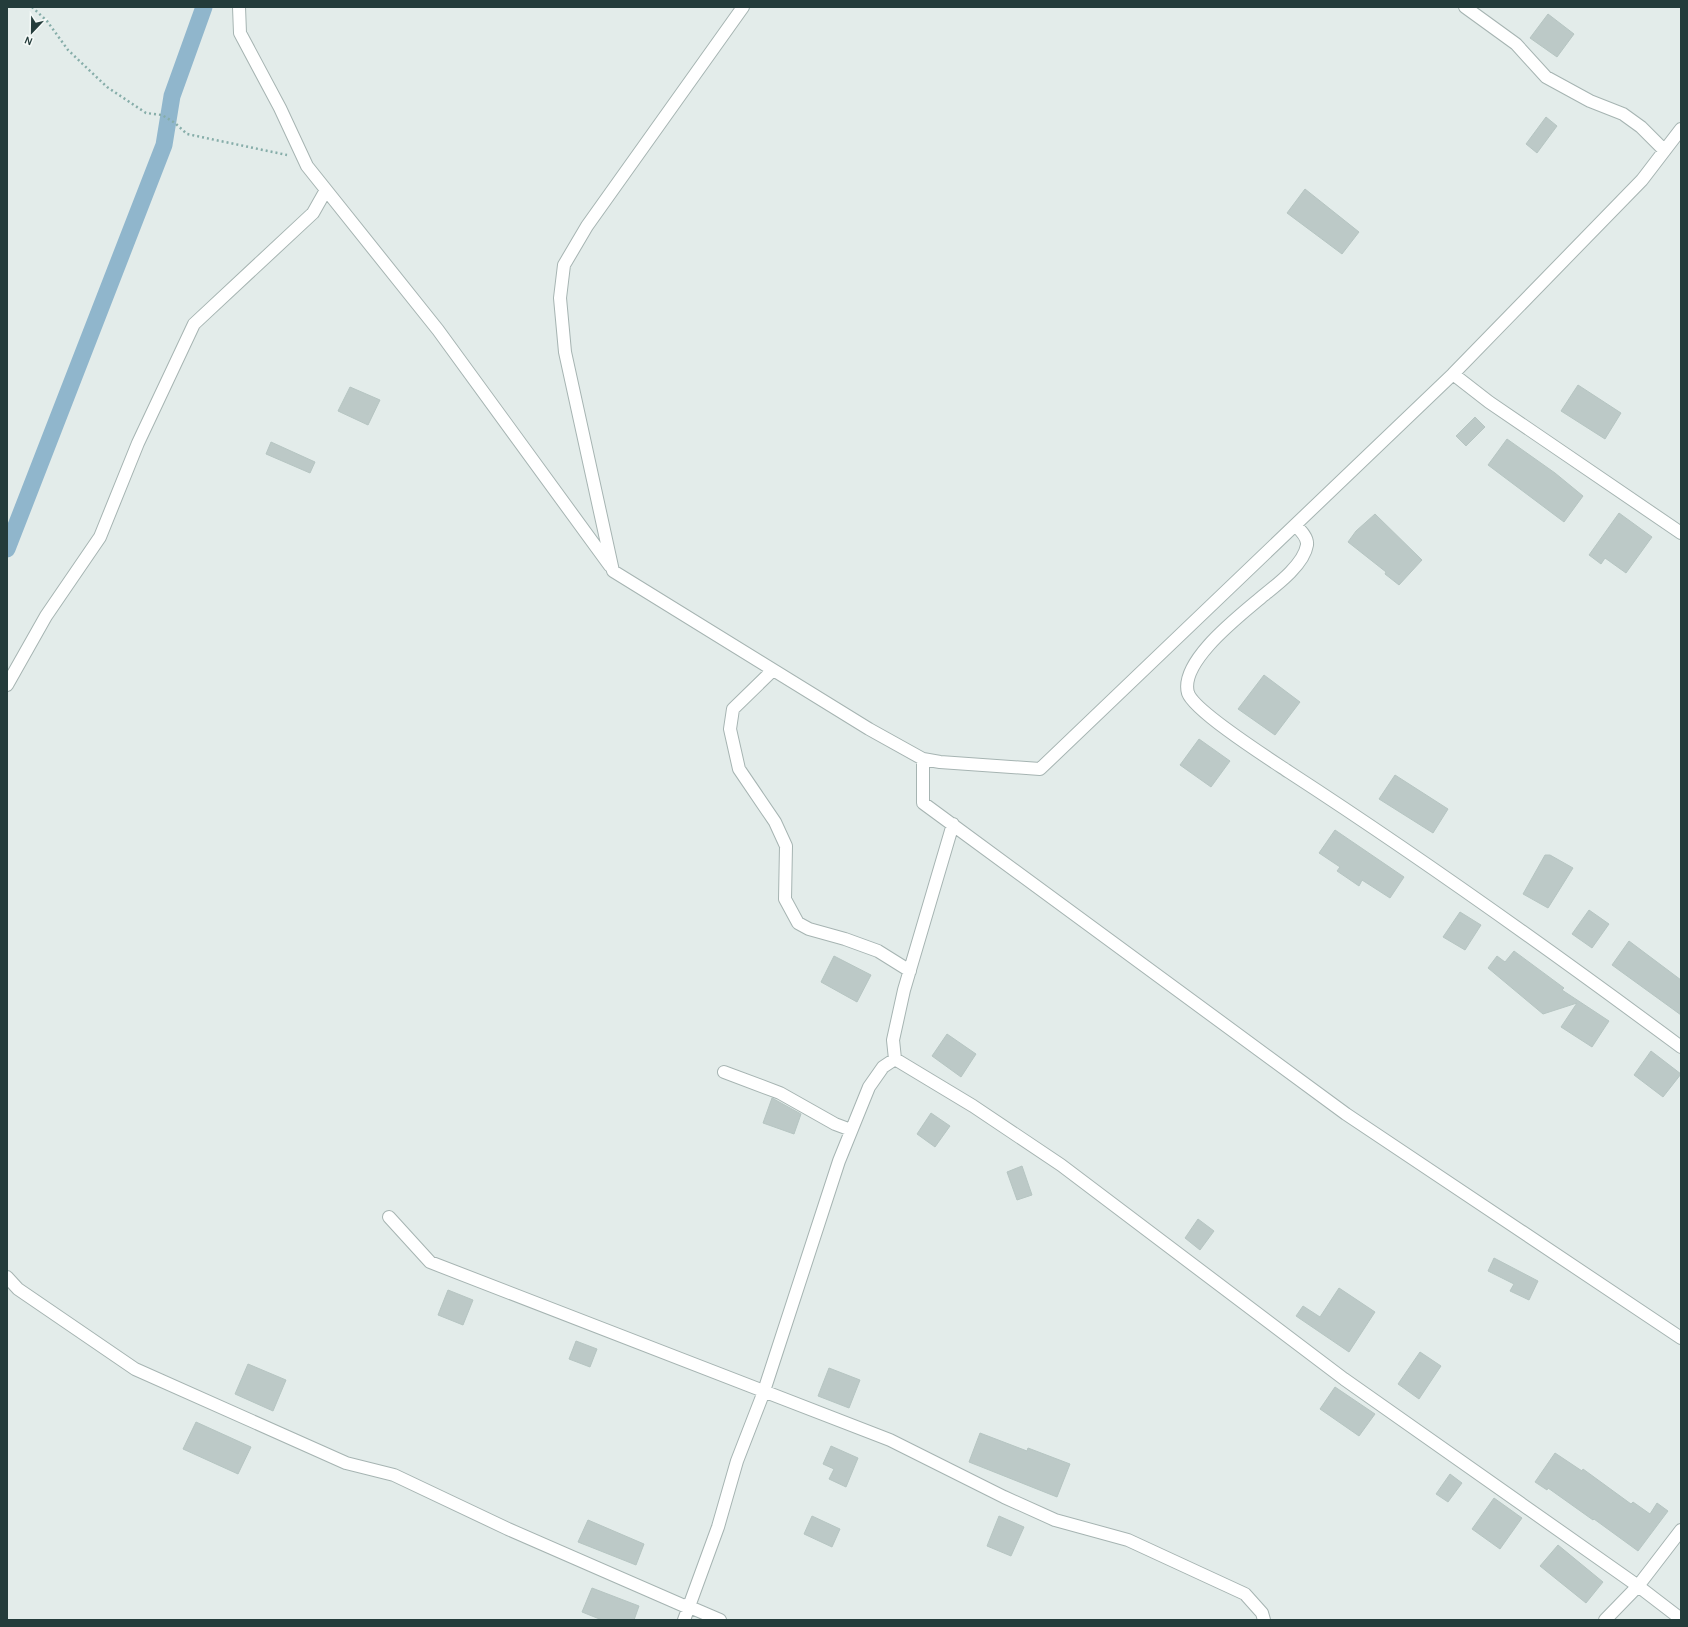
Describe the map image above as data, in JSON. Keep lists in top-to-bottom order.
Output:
{
  "north": "bottom"
}
